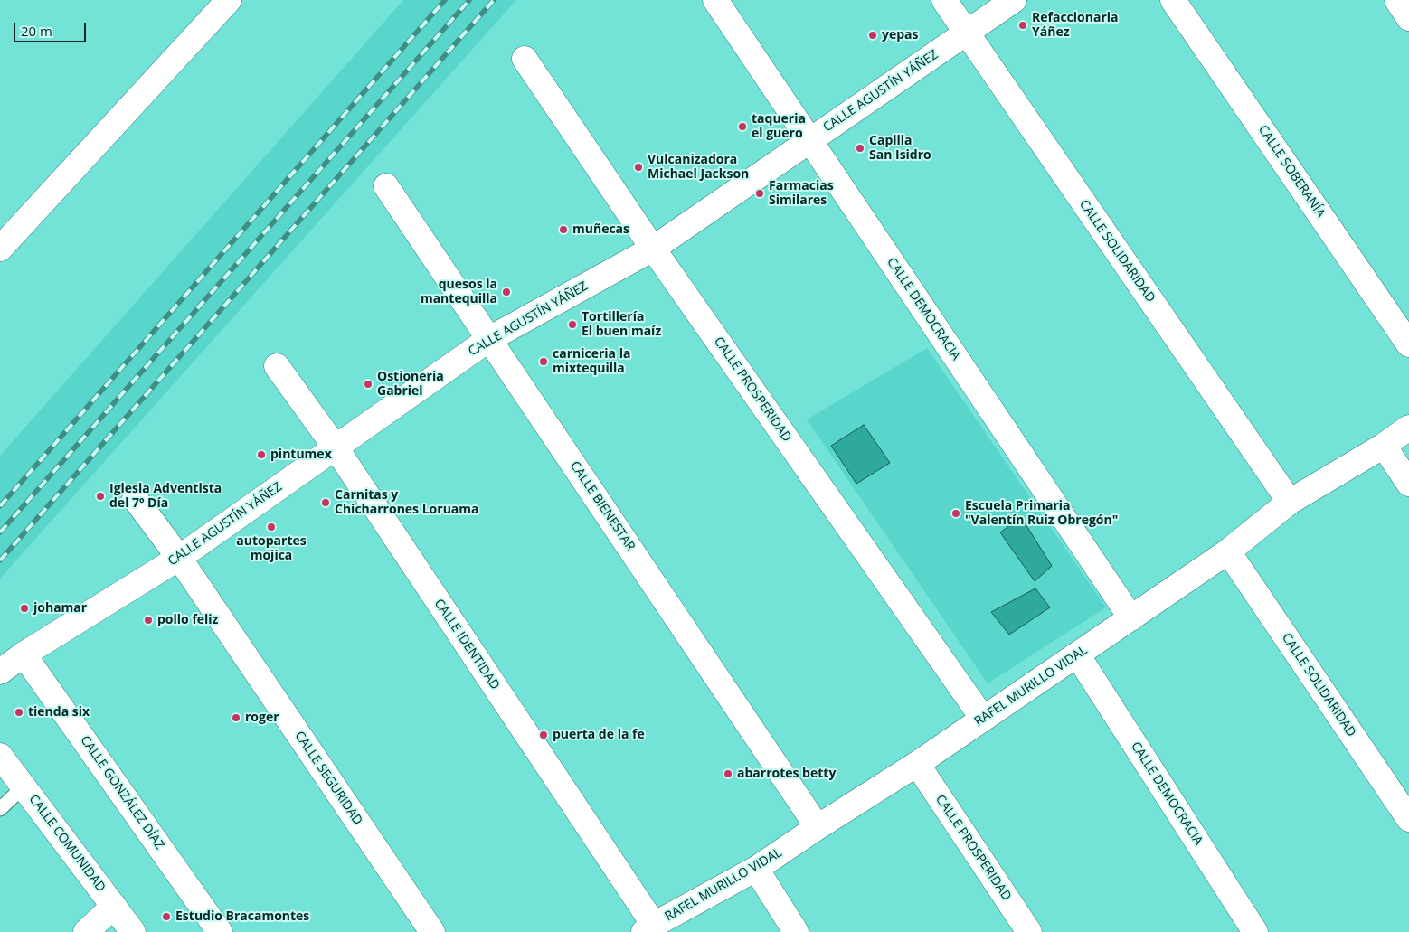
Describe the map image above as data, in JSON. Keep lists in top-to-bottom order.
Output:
{
  "streets": {
    "street": [
      "CALLE AGUSTÍN YÁÑEZ",
      "CALLE SOBERANÍA",
      "CALLE SOLIDARIDAD",
      "CALLE DEMOCRACIA",
      "CALLE PROSPERIDAD",
      "CALLE BIENESTAR",
      "CALLE IDENTIDAD",
      "RAFEL MURILLO VIDAL",
      "CALLE SEGURIDAD",
      "CALLE GONZÁLEZ DÍAZ",
      "CALLE COMUNIDAD"
    ]
  },
  "crossings": [
    ["CALLE AGUSTÍN YÁÑEZ", "CALLE SOLIDARIDAD"],
    ["CALLE AGUSTÍN YÁÑEZ", "CALLE DEMOCRACIA"],
    ["CALLE AGUSTÍN YÁÑEZ", "CALLE PROSPERIDAD"],
    ["CALLE AGUSTÍN YÁÑEZ", "CALLE BIENESTAR"],
    ["CALLE AGUSTÍN YÁÑEZ", "CALLE IDENTIDAD"],
    ["CALLE AGUSTÍN YÁÑEZ", "CALLE SEGURIDAD"],
    ["CALLE AGUSTÍN YÁÑEZ", "CALLE GONZÁLEZ DÍAZ"],
    ["CALLE SOLIDARIDAD", "RAFEL MURILLO VIDAL"],
    ["CALLE DEMOCRACIA", "RAFEL MURILLO VIDAL"],
    ["CALLE PROSPERIDAD", "RAFEL MURILLO VIDAL"],
    ["CALLE BIENESTAR", "RAFEL MURILLO VIDAL"],
    ["CALLE IDENTIDAD", "RAFEL MURILLO VIDAL"]
  ],
  "places": [
    "Refaccionaria Yáñez",
    "yepas",
    "taqueria el guero",
    "Capilla San Isidro",
    "Vulcanizadora Michael Jackson",
    "Farmacias Similares",
    "muñecas",
    "quesos la mantequilla",
    "Tortillería El buen maíz",
    "carniceria la mixtequilla",
    "Ostioneria Gabriel",
    "pintumex",
    "Iglesia Adventista del 7º Día",
    "Carnitas y Chicharrones Loruama",
    "Escuela Primaria \"Valentín Ruiz Obregón\"",
    "autopartes mojica",
    "johamar",
    "pollo feliz",
    "tienda six",
    "roger",
    "puerta de la fe",
    "abarrotes betty",
    "Estudio Bracamontes"
  ],
  "scale_bar": "20 m"
}
